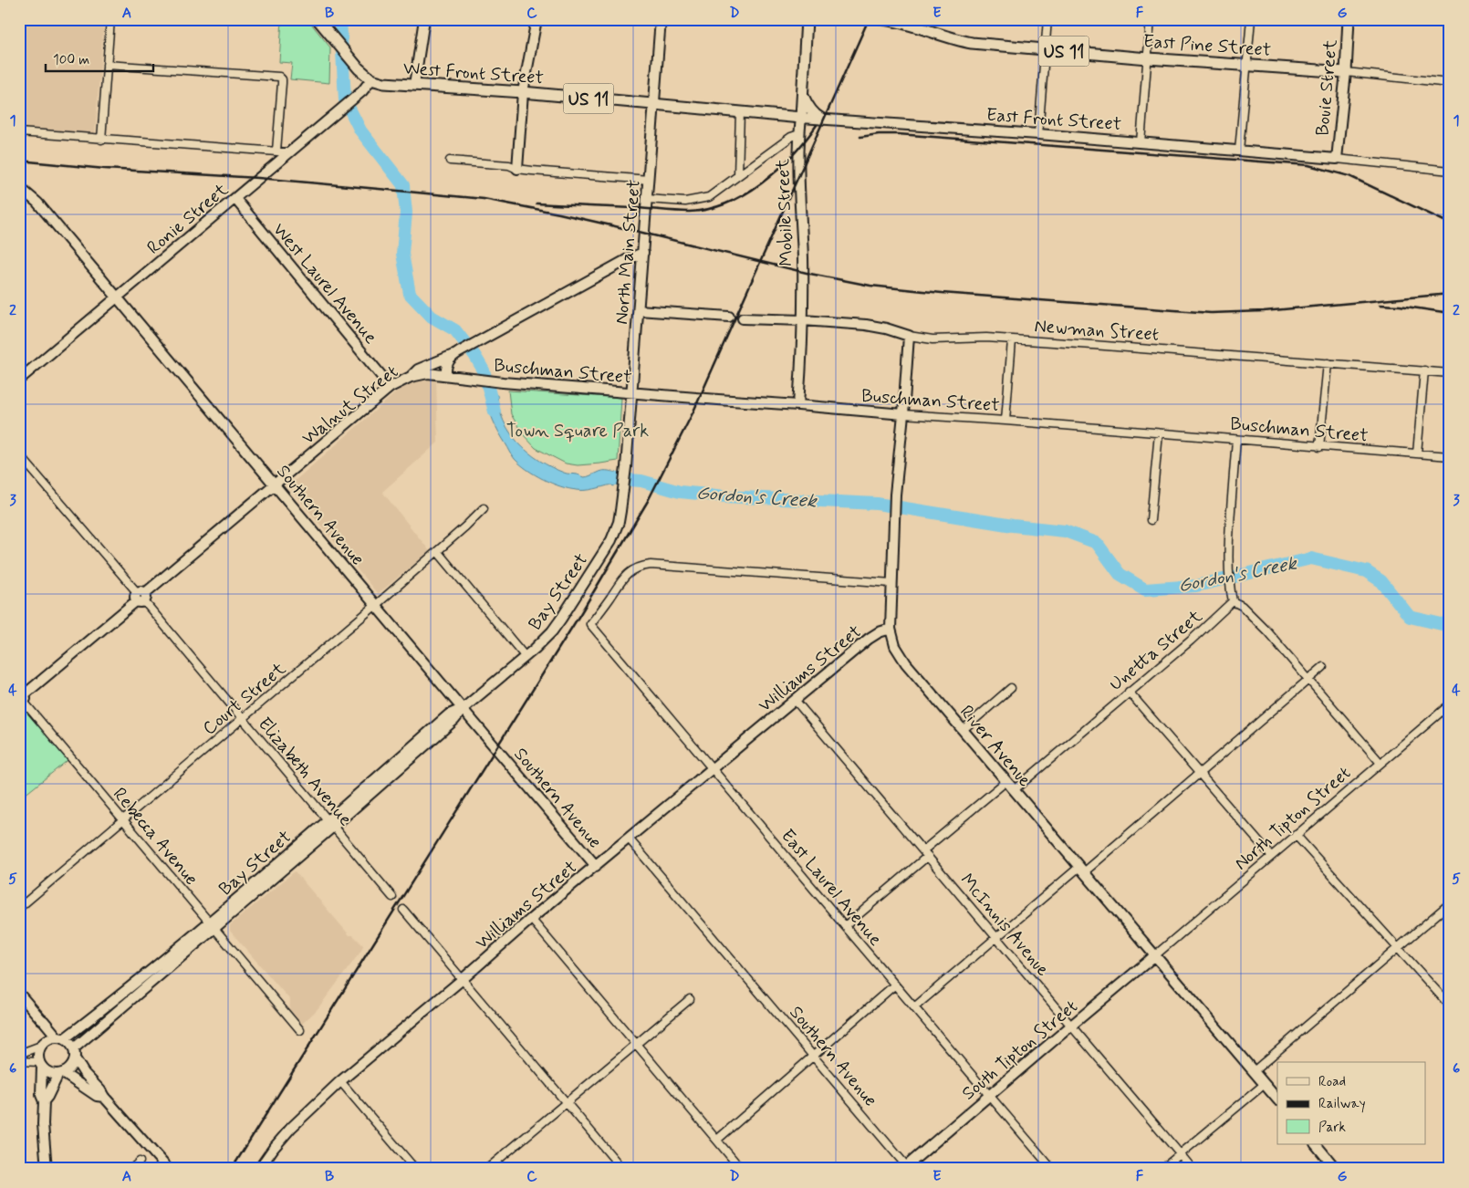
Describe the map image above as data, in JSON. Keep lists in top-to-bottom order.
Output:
{
  "streets": {
    "main road": [
      "East Pine Street",
      "US 11",
      "West Front Street",
      "Bouie Street",
      "East Front Street",
      "Mobile Street"
    ],
    "street": [
      "Ronie Street",
      "North Main Street",
      "West Laurel Avenue",
      "Newman Street",
      "Buschman Street",
      "Walnut Street",
      "Southern Avenue",
      "Bay Street",
      "Unetta Street",
      "Williams Street",
      "Court Street",
      "River Avenue",
      "Elizabeth Avenue",
      "North Tipton Street",
      "Rebecca Avenue",
      "East Laurel Avenue",
      "McInnis Avenue",
      "South Tipton Street"
    ]
  },
  "crossings": [
    ["East Pine Street", "Bouie Street"],
    ["West Front Street", "East Front Street"],
    ["West Front Street", "Ronie Street"],
    ["West Front Street", "North Main Street"],
    ["Bouie Street", "East Front Street"],
    ["East Front Street", "Mobile Street"],
    ["East Front Street", "North Main Street"],
    ["Mobile Street", "Newman Street"],
    ["Mobile Street", "Buschman Street"],
    ["Ronie Street", "West Laurel Avenue"],
    ["Ronie Street", "Southern Avenue"],
    ["North Main Street", "Buschman Street"],
    ["North Main Street", "Walnut Street"],
    ["North Main Street", "Bay Street"],
    ["West Laurel Avenue", "Walnut Street"],
    ["Newman Street", "River Avenue"],
    ["Buschman Street", "Walnut Street"],
    ["Buschman Street", "River Avenue"],
    ["Walnut Street", "Southern Avenue"],
    ["Walnut Street", "Elizabeth Avenue"],
    ["Walnut Street", "Rebecca Avenue"],
    ["Southern Avenue", "Bay Street"],
    ["Southern Avenue", "Williams Street"],
    ["Southern Avenue", "Court Street"],
    ["Southern Avenue", "South Tipton Street"],
    ["Bay Street", "Elizabeth Avenue"],
    ["Bay Street", "Rebecca Avenue"],
    ["Unetta Street", "River Avenue"],
    ["Williams Street", "River Avenue"],
    ["Williams Street", "East Laurel Avenue"],
    ["Williams Street", "McInnis Avenue"],
    ["Court Street", "Elizabeth Avenue"],
    ["Court Street", "Rebecca Avenue"],
    ["River Avenue", "North Tipton Street"],
    ["River Avenue", "East Laurel Avenue"],
    ["River Avenue", "South Tipton Street"],
    ["North Tipton Street", "South Tipton Street"],
    ["East Laurel Avenue", "South Tipton Street"],
    ["McInnis Avenue", "South Tipton Street"]
  ],
  "water": ["Gordon's Creek"],
  "parks": ["Town Square Park"],
  "legend": ["Road", "Railway", "Park"],
  "scale_bar": "100 m",
  "grid": {
    "columns": [
      "A",
      "B",
      "C",
      "D",
      "E",
      "F",
      "G"
    ],
    "rows": [
      "1",
      "2",
      "3",
      "4",
      "5",
      "6"
    ]
  }
}
